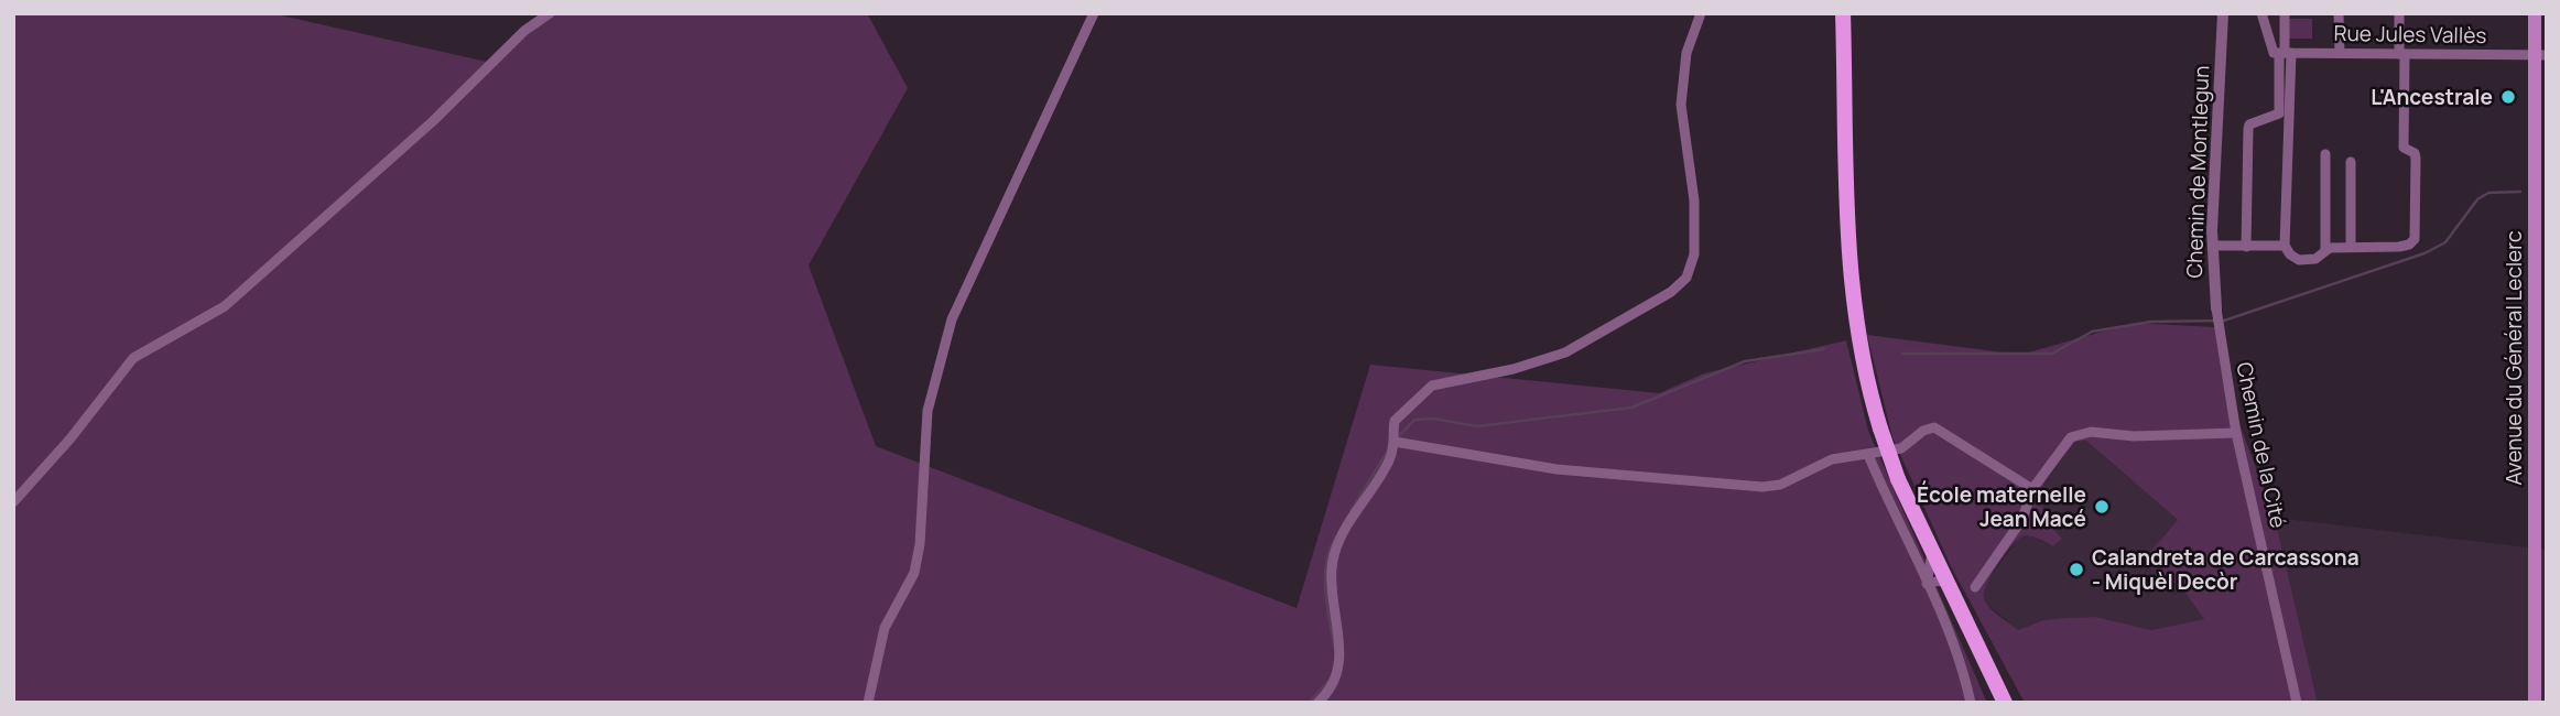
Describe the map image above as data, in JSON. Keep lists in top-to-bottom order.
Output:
{
  "streets": {
    "main road": ["Avenue du Général Leclerc"],
    "street": ["Rue Jules Vallès", "Chemin de Montlegun", "Chemin de la Cité"]
  },
  "crossings": [
    ["Rue Jules Vallès", "Avenue du Général Leclerc"],
    ["Chemin de Montlegun", "Chemin de la Cité"]
  ],
  "places": ["L'Ancestrale", "École maternelle Jean Macé", "Calandreta de Carcassona - Miquèl Decòr"]
}
